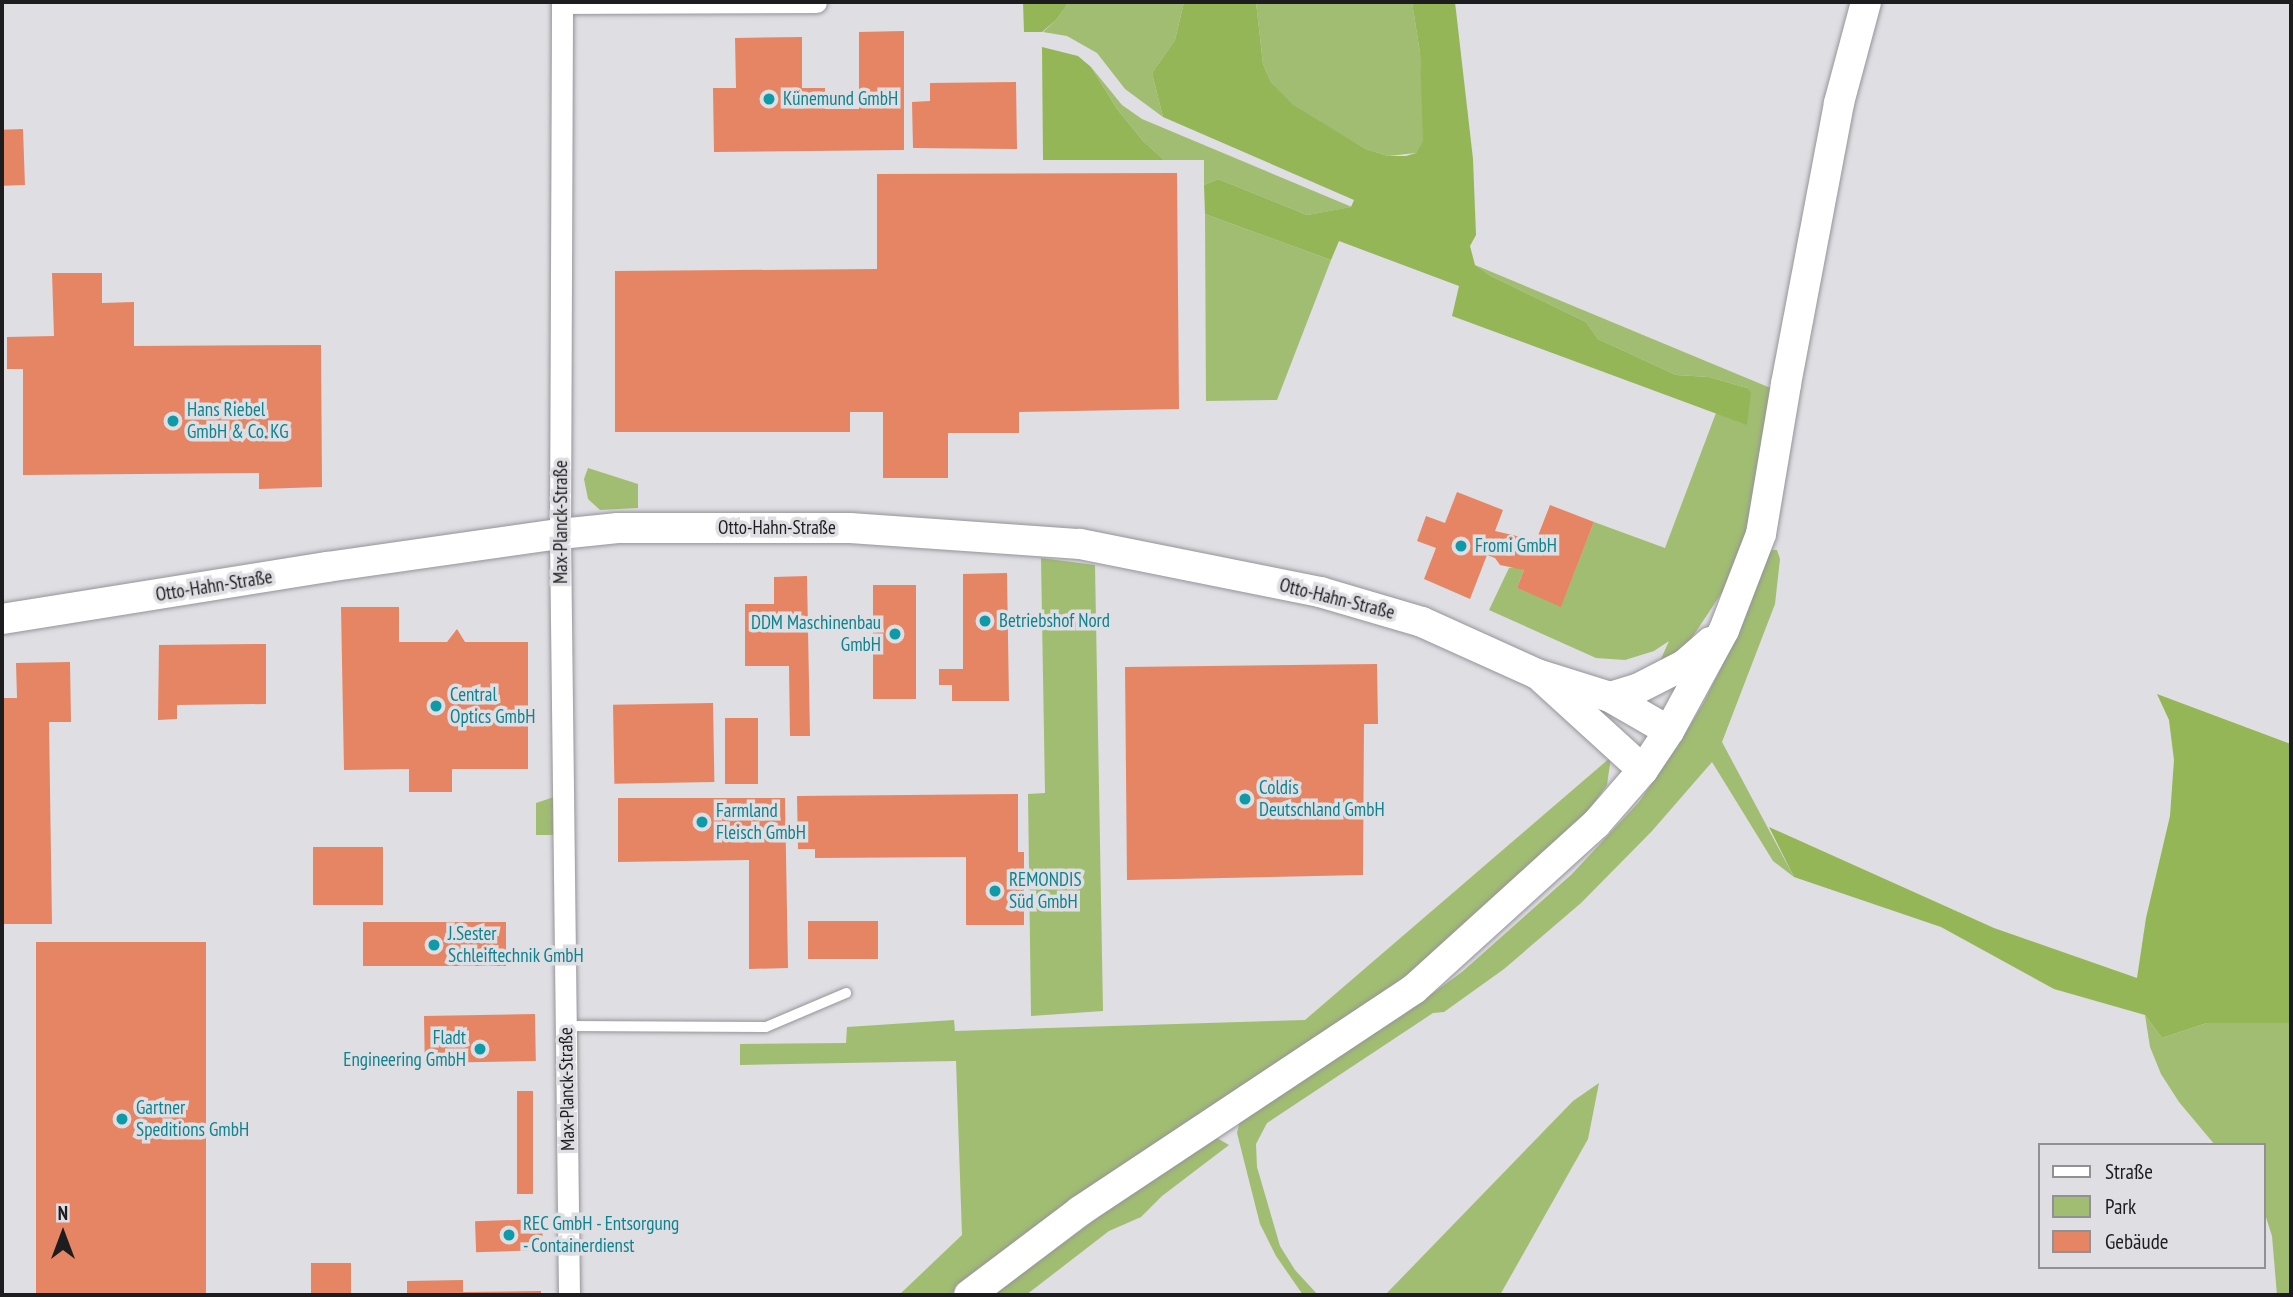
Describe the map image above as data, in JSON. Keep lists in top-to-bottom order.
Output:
{
  "streets": {
    "street": ["Max-Planck-Straße", "Otto-Hahn-Straße"]
  },
  "crossings": [
    ["Max-Planck-Straße", "Otto-Hahn-Straße"]
  ],
  "places": [
    "Künemund GmbH",
    "Hans Riebel GmbH & Co. KG",
    "Fromi GmbH",
    "Betriebshof Nord",
    "DDM Maschinenbau GmbH",
    "Central Optics GmbH",
    "Coldis Deutschland GmbH",
    "Farmland Fleisch GmbH",
    "REMONDIS Süd GmbH",
    "J.Sester Schleiftechnik GmbH",
    "Fladt Engineering GmbH",
    "Gartner Speditions GmbH",
    "REC GmbH - Entsorgung - Containerdienst"
  ],
  "legend": ["Straße", "Park", "Gebäude"],
  "north": "top"
}
